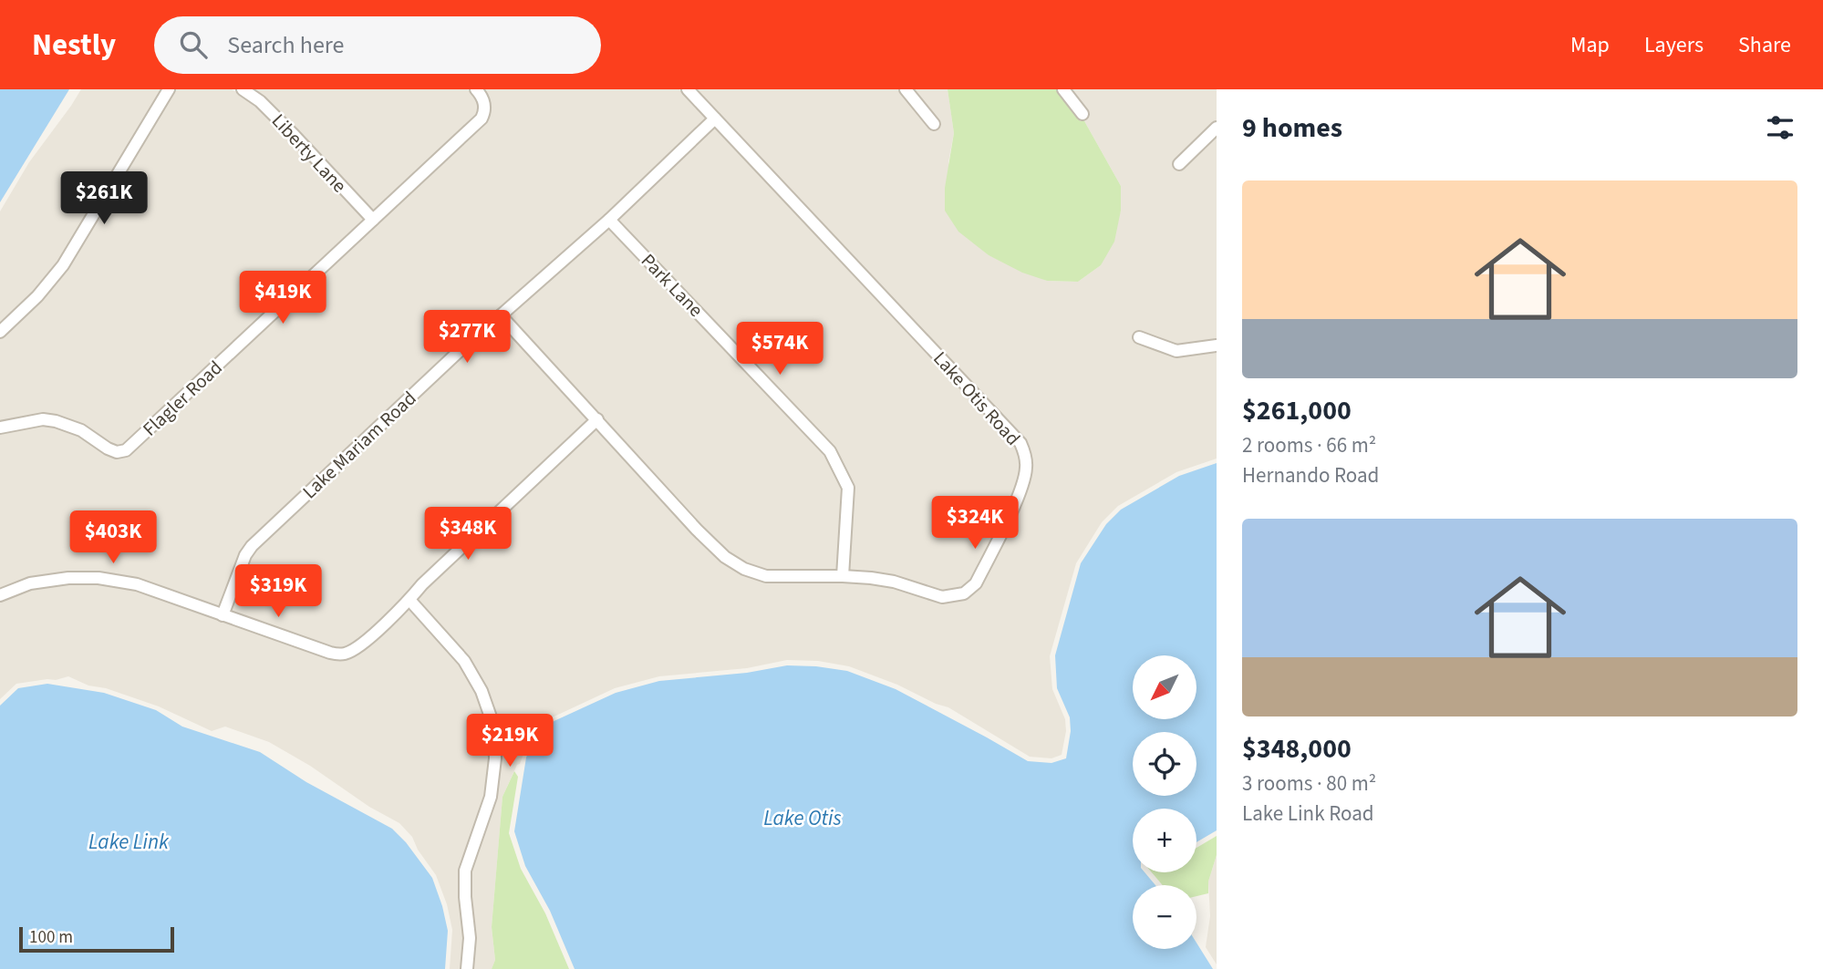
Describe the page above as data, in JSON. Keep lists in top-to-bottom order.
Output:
{
  "streets": {
    "street": [
      "Liberty Lane",
      "Park Lane",
      "Flagler Road",
      "Lake Otis Road",
      "Lake Mariam Road"
    ]
  },
  "crossings": [
    ["Liberty Lane", "Flagler Road"],
    ["Park Lane", "Lake Otis Road"],
    ["Park Lane", "Lake Mariam Road"],
    ["Lake Otis Road", "Lake Mariam Road"]
  ],
  "water": ["Lake Otis", "Lake Link"],
  "scale_bar": "100 m",
  "north": "bottom left",
  "page": {
    "header": "Nestly",
    "search": "Search here",
    "nav": ["Map", "Layers", "Share"],
    "heading": "9 homes",
    "list": [
      {
        "name": "$261,000",
        "note": "2 rooms · 66 m² · Hernando Road"
      },
      {
        "name": "$348,000",
        "note": "3 rooms · 80 m² · Lake Link Road"
      }
    ],
    "price": [
      "$261K",
      "$419K",
      "$277K",
      "$574K",
      "$324K",
      "$348K",
      "$403K",
      "$319K",
      "$219K"
    ],
    "map_buttons": ["+", "−"],
    "scale": "100 m"
  }
}
